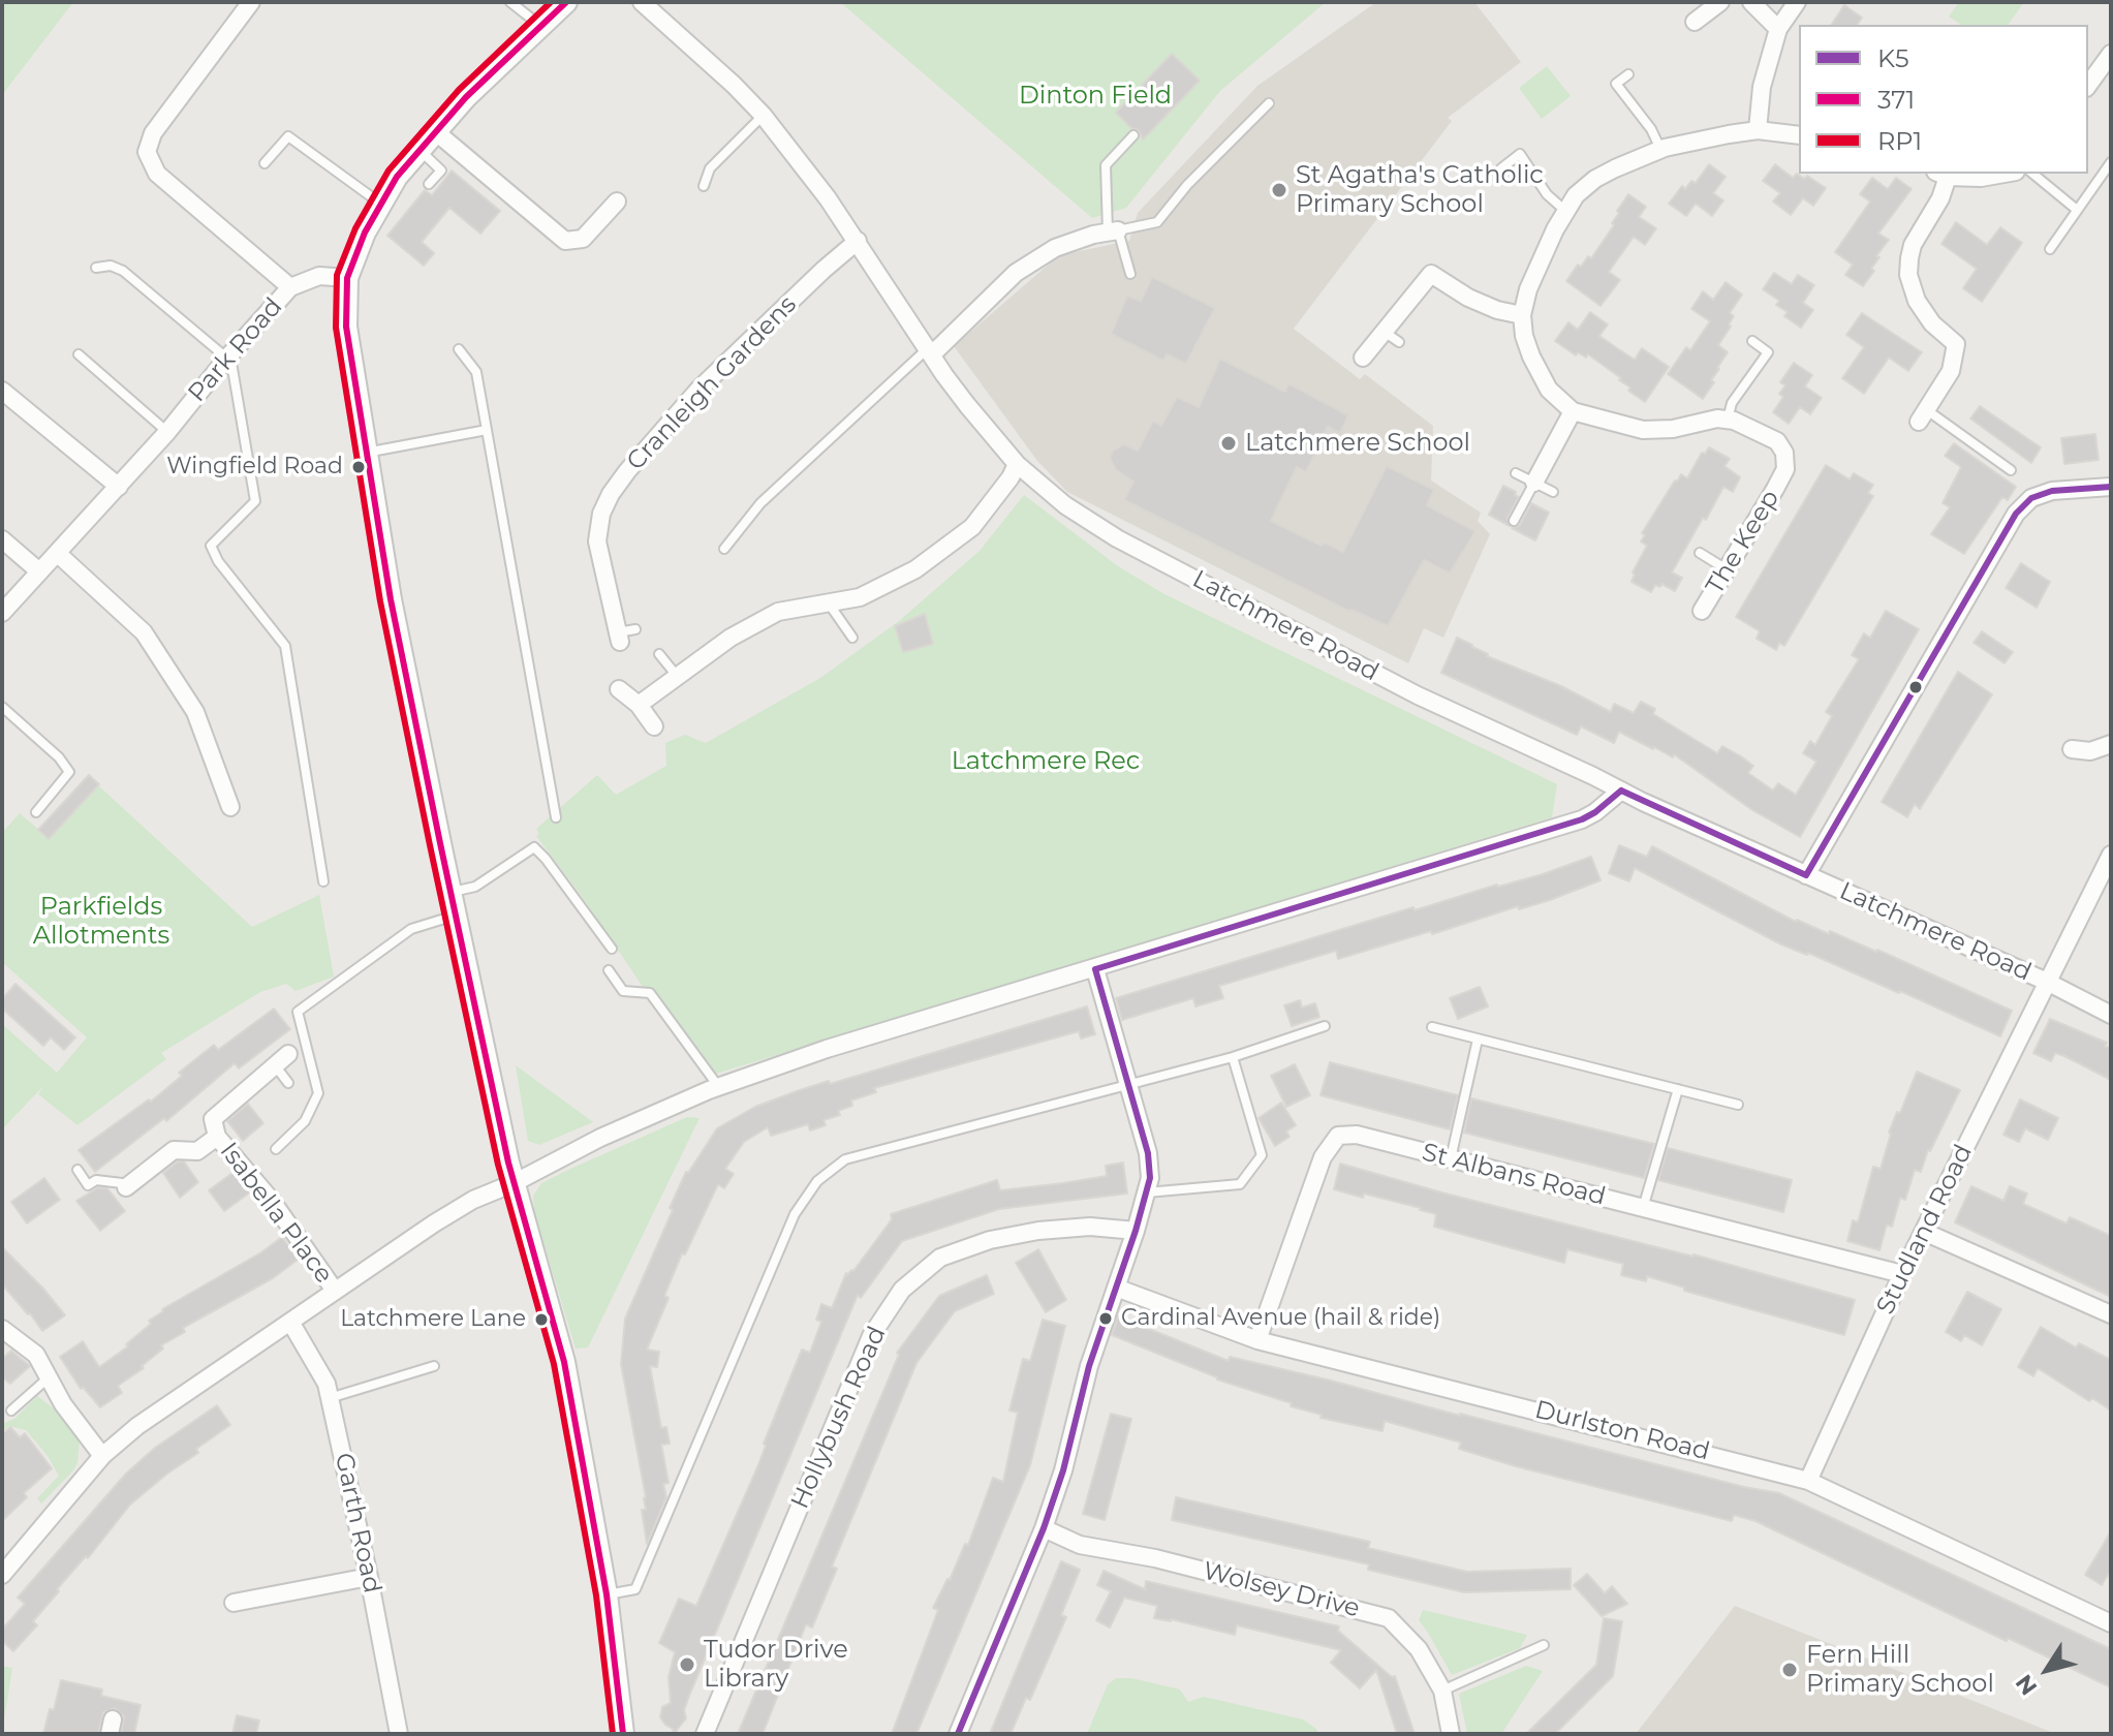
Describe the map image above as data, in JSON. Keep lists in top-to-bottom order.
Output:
{
  "streets": {
    "street": [
      "Park Road",
      "Cranleigh Gardens",
      "The Keep",
      "Latchmere Road",
      "St Albans Road",
      "Isabella Place",
      "Studland Road",
      "Hollybush Road",
      "Durlston Road",
      "Garth Road",
      "Wolsey Drive"
    ]
  },
  "crossings": [
    ["Cranleigh Gardens", "Latchmere Road"],
    ["Latchmere Road", "Studland Road"],
    ["St Albans Road", "Studland Road"],
    ["St Albans Road", "Durlston Road"],
    ["Studland Road", "Durlston Road"]
  ],
  "parks": ["Dinton Field", "Latchmere Rec", "Parkfields Allotments"],
  "places": [
    "St Agatha's Catholic Primary School",
    "Latchmere School",
    "Wingfield Road",
    "Cardinal Avenue (hail & ride)",
    "Latchmere Lane",
    "Tudor Drive Library",
    "Fern Hill Primary School"
  ],
  "lines": ["transit line 371", "transit line RP1", "transit line K5"],
  "legend": ["K5", "371", "RP1"],
  "north": "bottom left"
}
